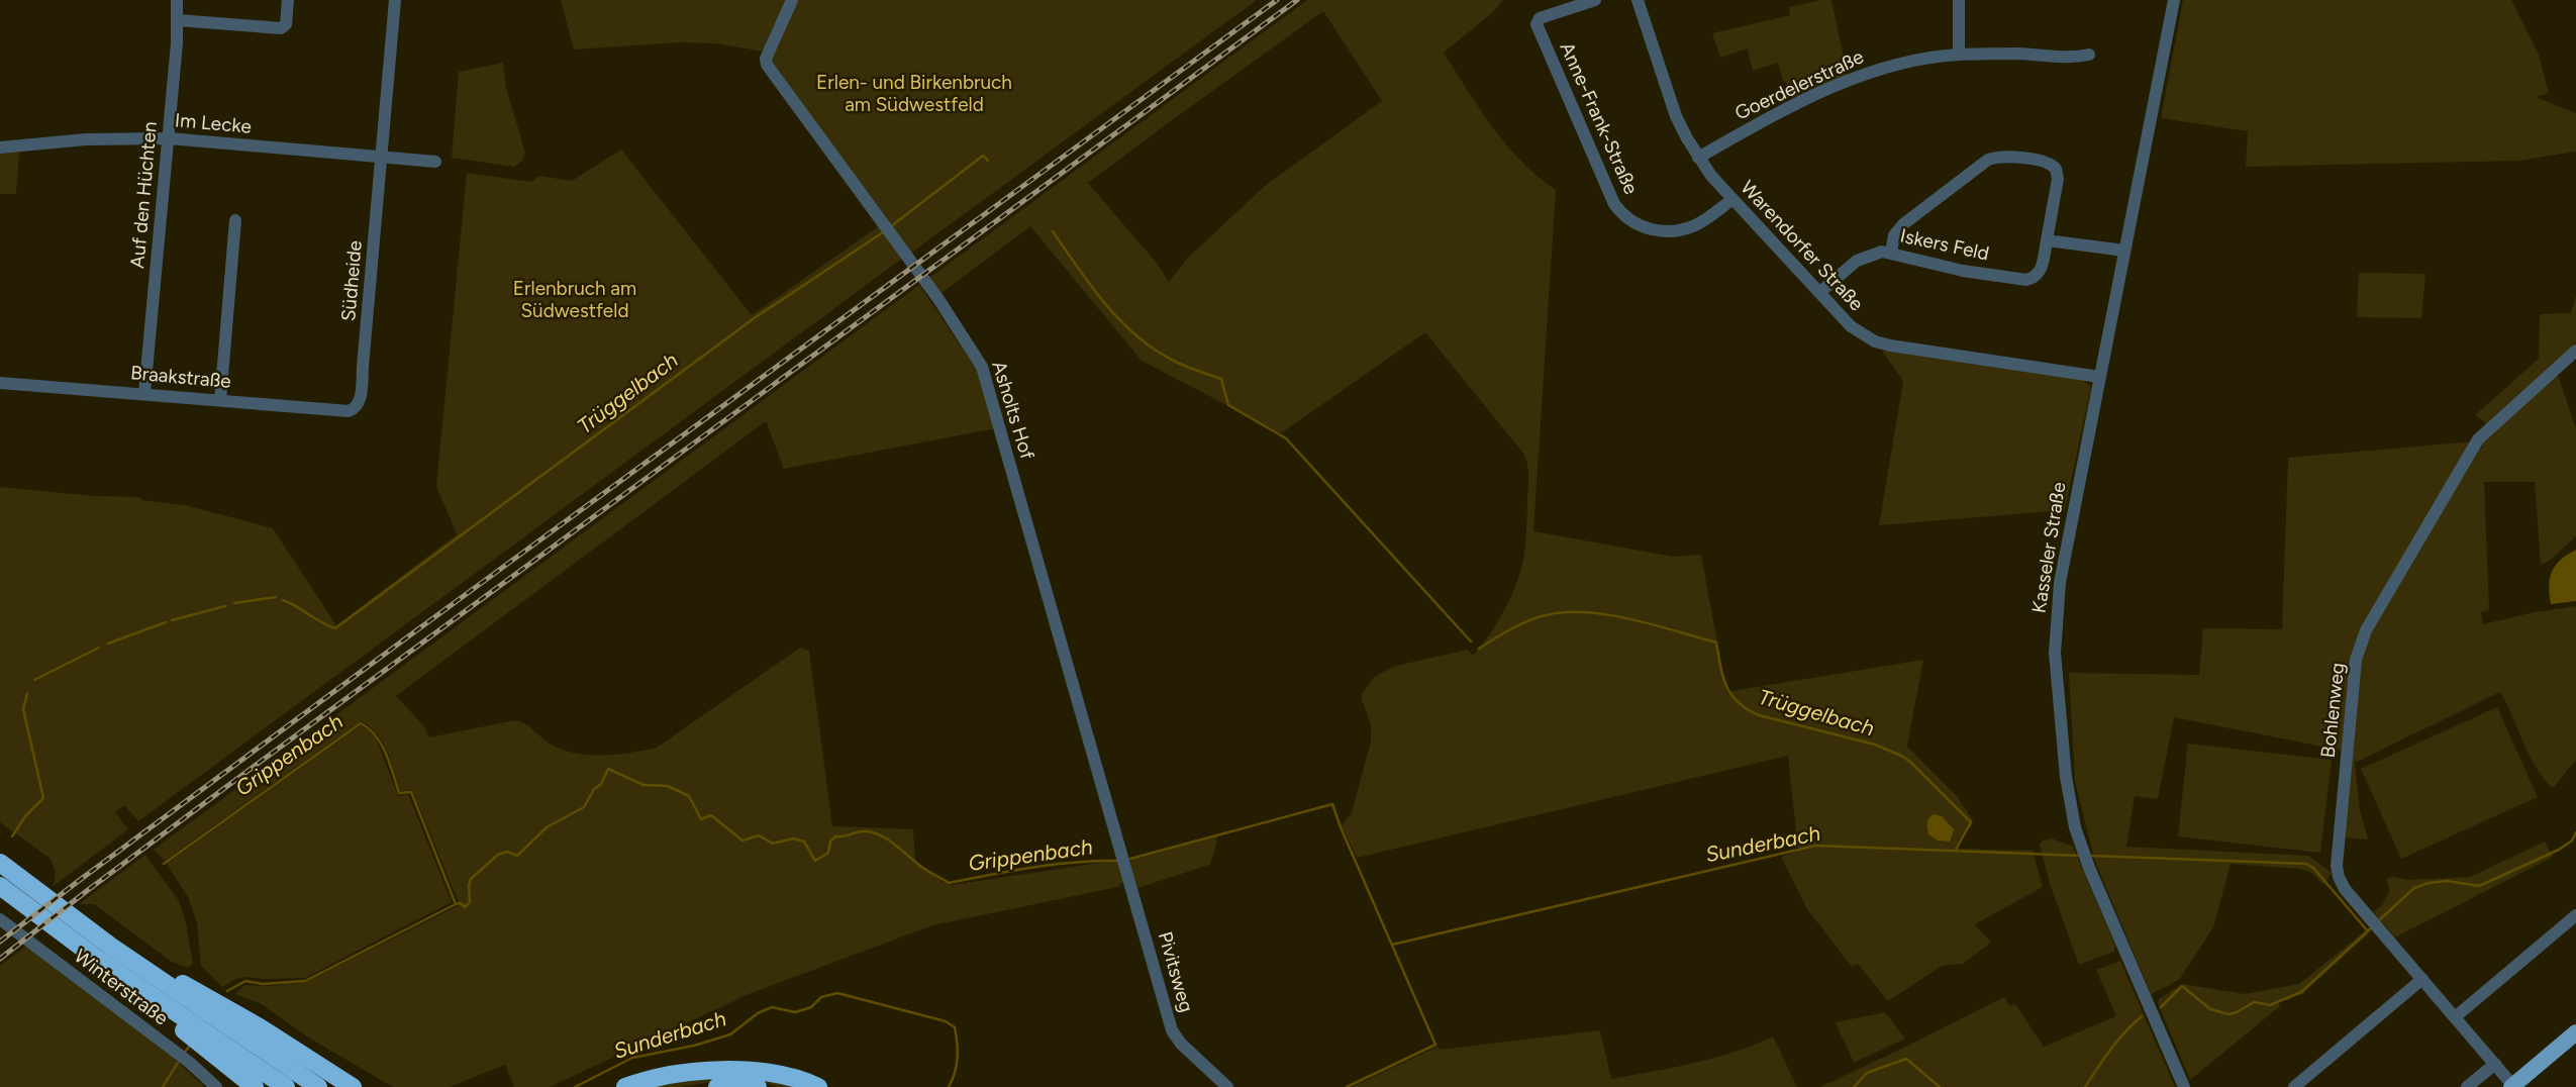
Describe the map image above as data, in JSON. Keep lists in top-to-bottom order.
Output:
{
  "streets": {
    "street": [
      "Goerdelerstraße",
      "Anne-Frank-Straße",
      "Im Lecke",
      "Auf den Hüchten",
      "Iskers Feld",
      "Warendorfer Straße",
      "Südheide",
      "Braakstraße",
      "Asholts Hof",
      "Kasseler Straße",
      "Bohlenweg",
      "Pivitsweg",
      "Winterstraße"
    ]
  },
  "crossings": [
    ["Goerdelerstraße", "Warendorfer Straße"],
    ["Anne-Frank-Straße", "Warendorfer Straße"],
    ["Im Lecke", "Auf den Hüchten"],
    ["Im Lecke", "Südheide"],
    ["Auf den Hüchten", "Braakstraße"],
    ["Iskers Feld", "Warendorfer Straße"],
    ["Warendorfer Straße", "Kasseler Straße"],
    ["Südheide", "Braakstraße"],
    ["Asholts Hof", "Pivitsweg"]
  ],
  "water": ["Trüggelbach", "Grippenbach", "Sunderbach"],
  "parks": ["Erlen- und Birkenbruch am Südwestfeld", "Erlenbruch am Südwestfeld"]
}
